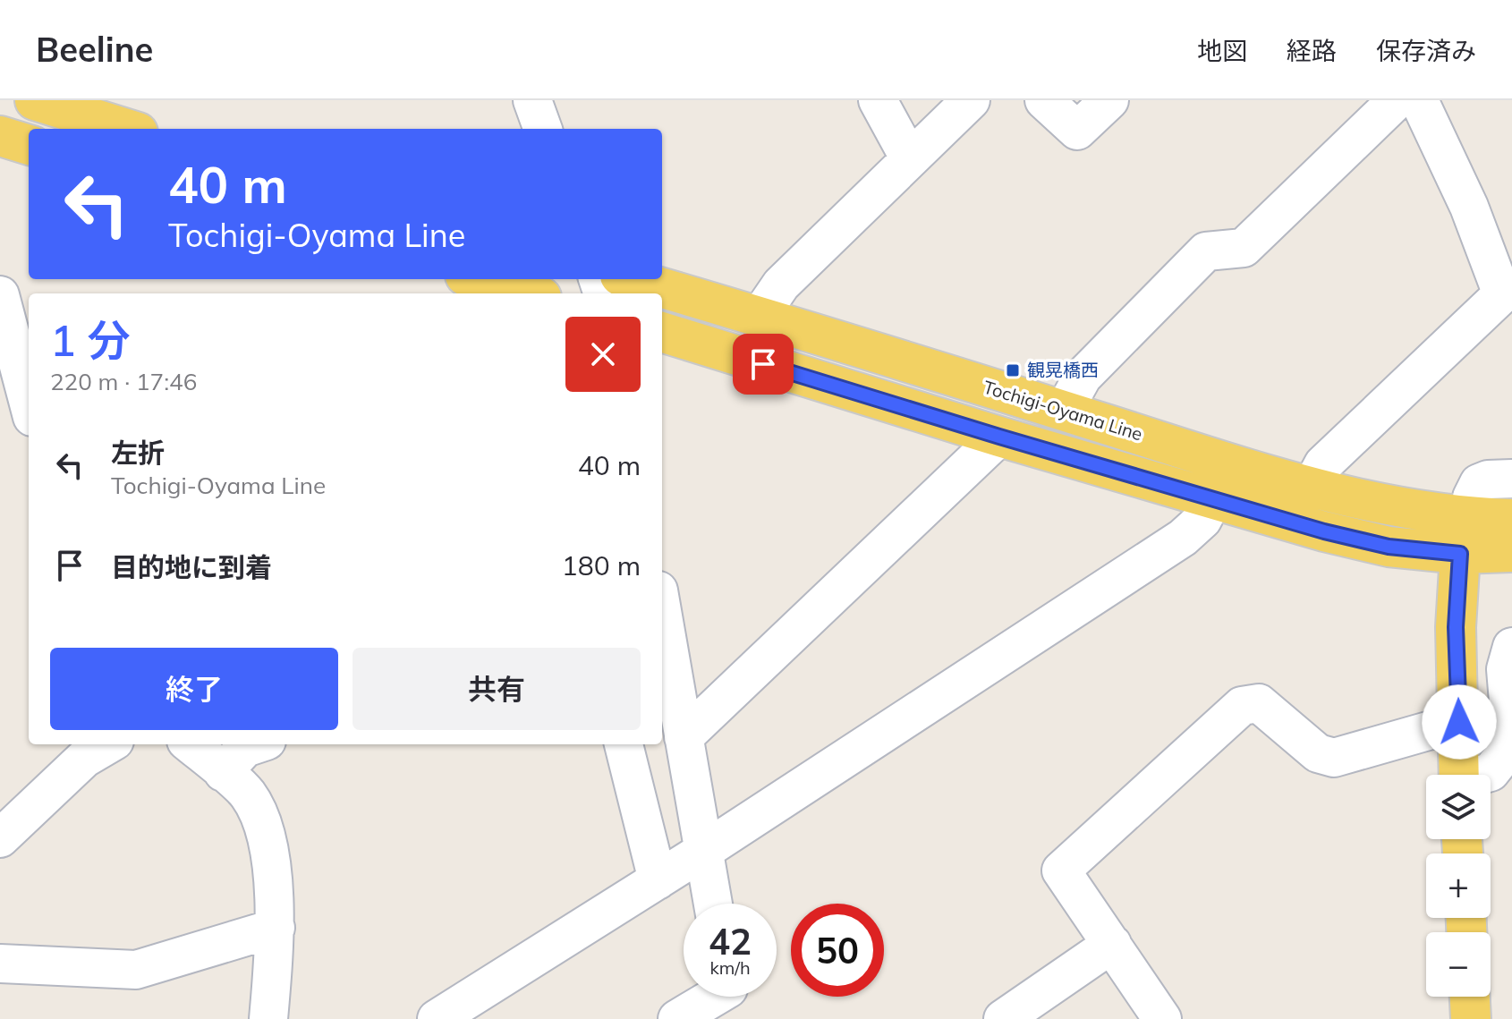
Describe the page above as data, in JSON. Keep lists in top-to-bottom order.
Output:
{
  "streets": {
    "main road": ["Tochigi-Oyama Line"]
  },
  "places": {
    "transit": ["観晃橋西"]
  },
  "page": {
    "header": "Beeline",
    "nav": ["地図", "経路", "保存済み"],
    "turn": ["40 m", "Tochigi-Oyama Line"],
    "heading": ["1 分", "220 m · 17:46"],
    "list": [
      {
        "name": "左折",
        "note": "Tochigi-Oyama Line",
        "value": "40 m"
      },
      {
        "name": "目的地に到着",
        "value": "180 m"
      }
    ],
    "buttons": ["終了", "共有"],
    "map_buttons": ["+", "−"],
    "speed": "42 km/h",
    "limit": "50"
  }
}
